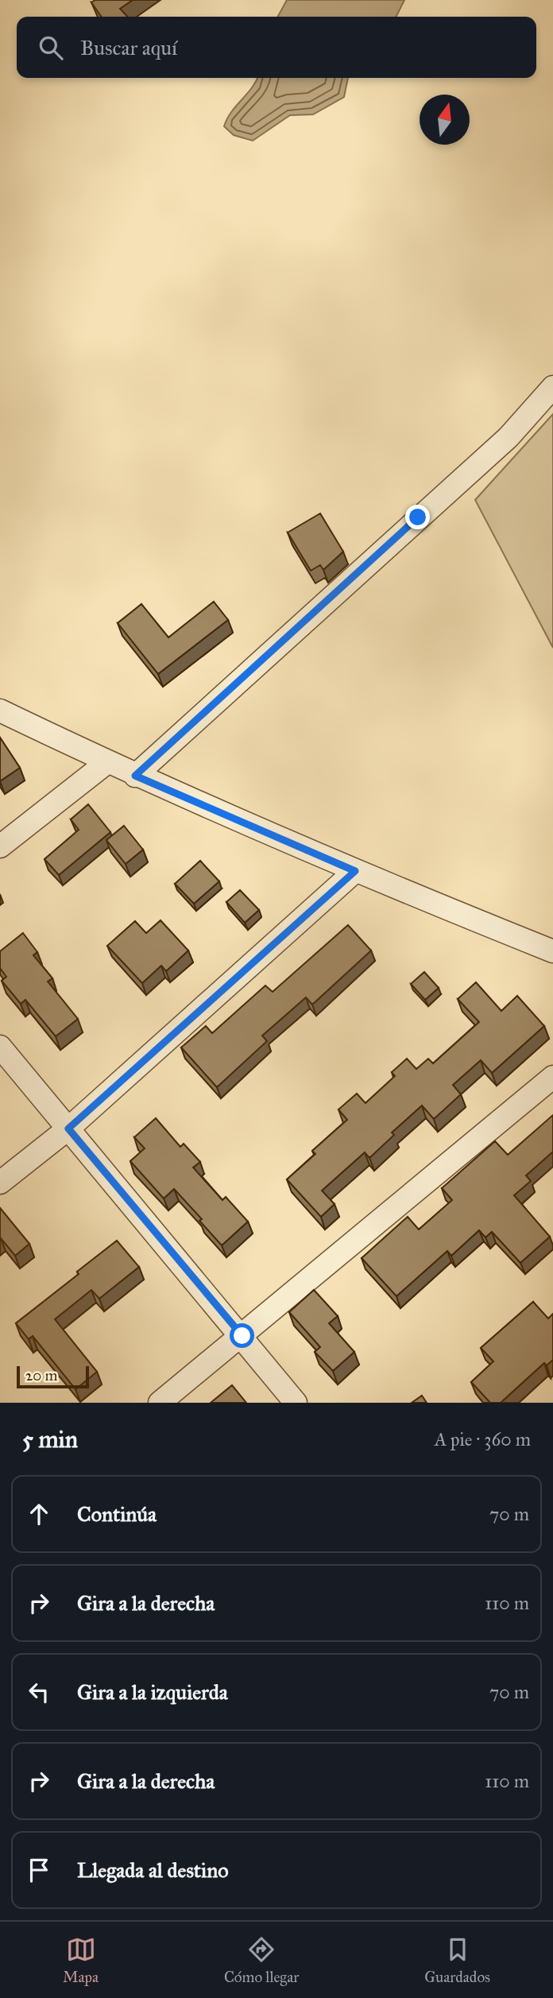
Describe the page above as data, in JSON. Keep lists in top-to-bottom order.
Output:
{
  "scale_bar": "20 m",
  "north": "top",
  "page": {
    "search": "Buscar aquí",
    "scale": "20 m",
    "heading": ["5 min", "A pie · 360 m"],
    "list": [
      ["Continúa", "70 m"],
      ["Gira a la derecha", "110 m"],
      ["Gira a la izquierda", "70 m"],
      ["Gira a la derecha", "110 m"],
      "Llegada al destino"
    ],
    "nav": ["Mapa", "Cómo llegar", "Guardados"]
  }
}
